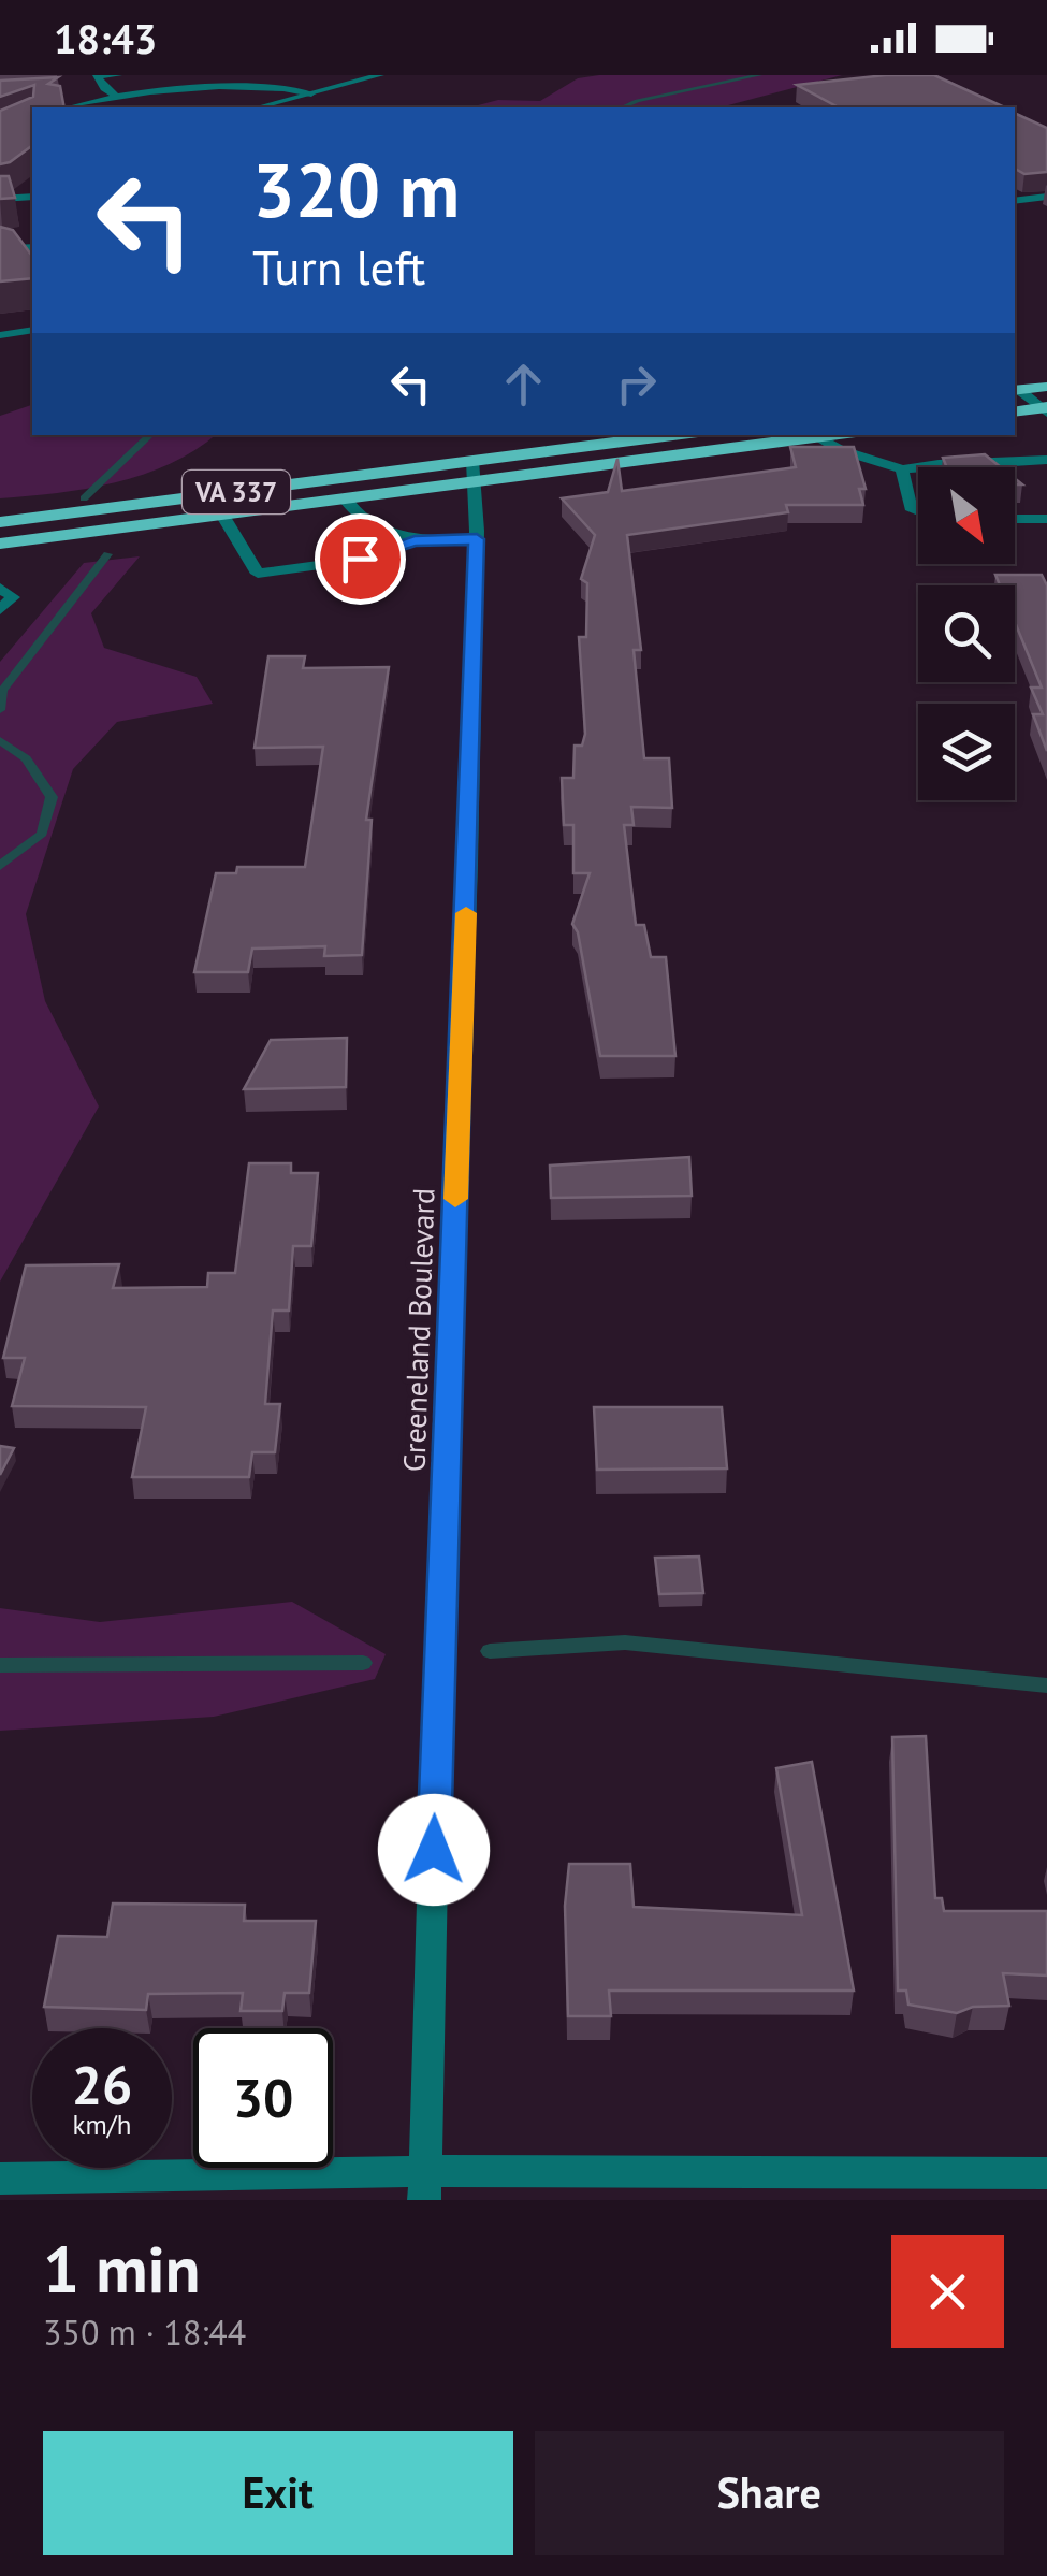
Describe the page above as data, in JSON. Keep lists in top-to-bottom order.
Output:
{
  "streets": {
    "main road": ["VA 337"],
    "street": ["Greeneland Boulevard"]
  },
  "crossings": [
    ["VA 337", "Greeneland Boulevard"]
  ],
  "north": "bottom right",
  "page": {
    "status": "18:43",
    "turn": ["320 m", "Turn left"],
    "speed": "26 km/h",
    "limit": "30",
    "heading": ["1 min", "350 m · 18:44"],
    "buttons": ["Exit", "Share"]
  }
}
